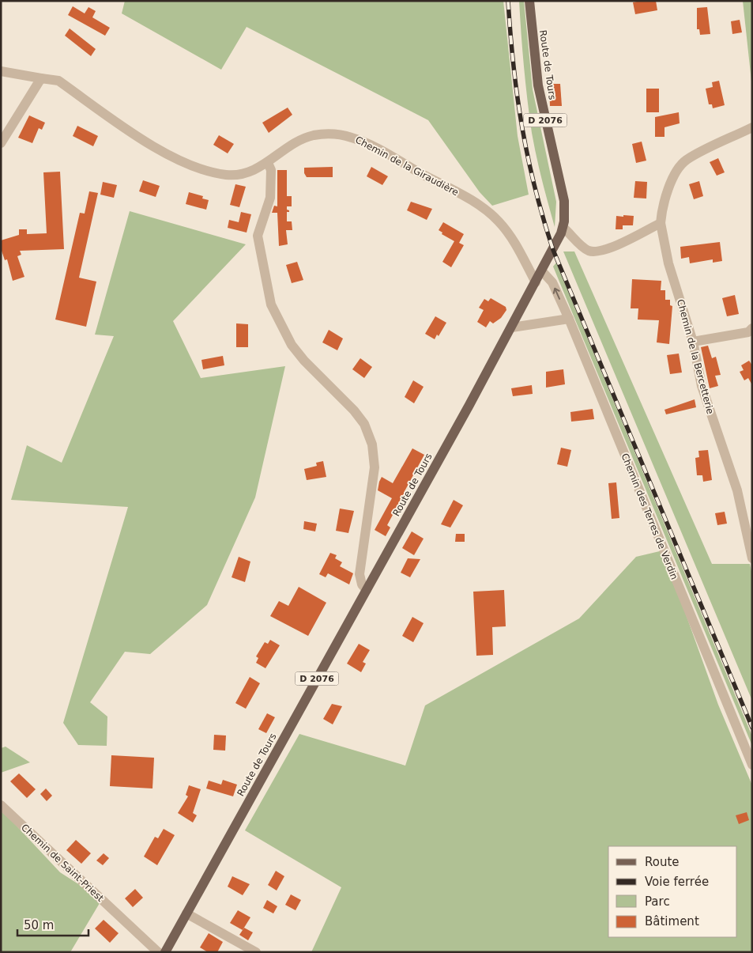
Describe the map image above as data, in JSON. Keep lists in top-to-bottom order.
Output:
{
  "streets": {
    "main road": ["Route de Tours", "D 2076"],
    "street": [
      "Chemin de la Giraudière",
      "Chemin de la Bercetterie",
      "Chemin des Terres de Verdin",
      "Chemin de Saint-Priest"
    ]
  },
  "crossings": [
    ["Route de Tours", "Chemin de la Giraudière"],
    ["Route de Tours", "Chemin des Terres de Verdin"]
  ],
  "legend": [
    "Route",
    "Voie ferrée",
    "Parc",
    "Bâtiment"
  ],
  "scale_bar": "50 m"
}
